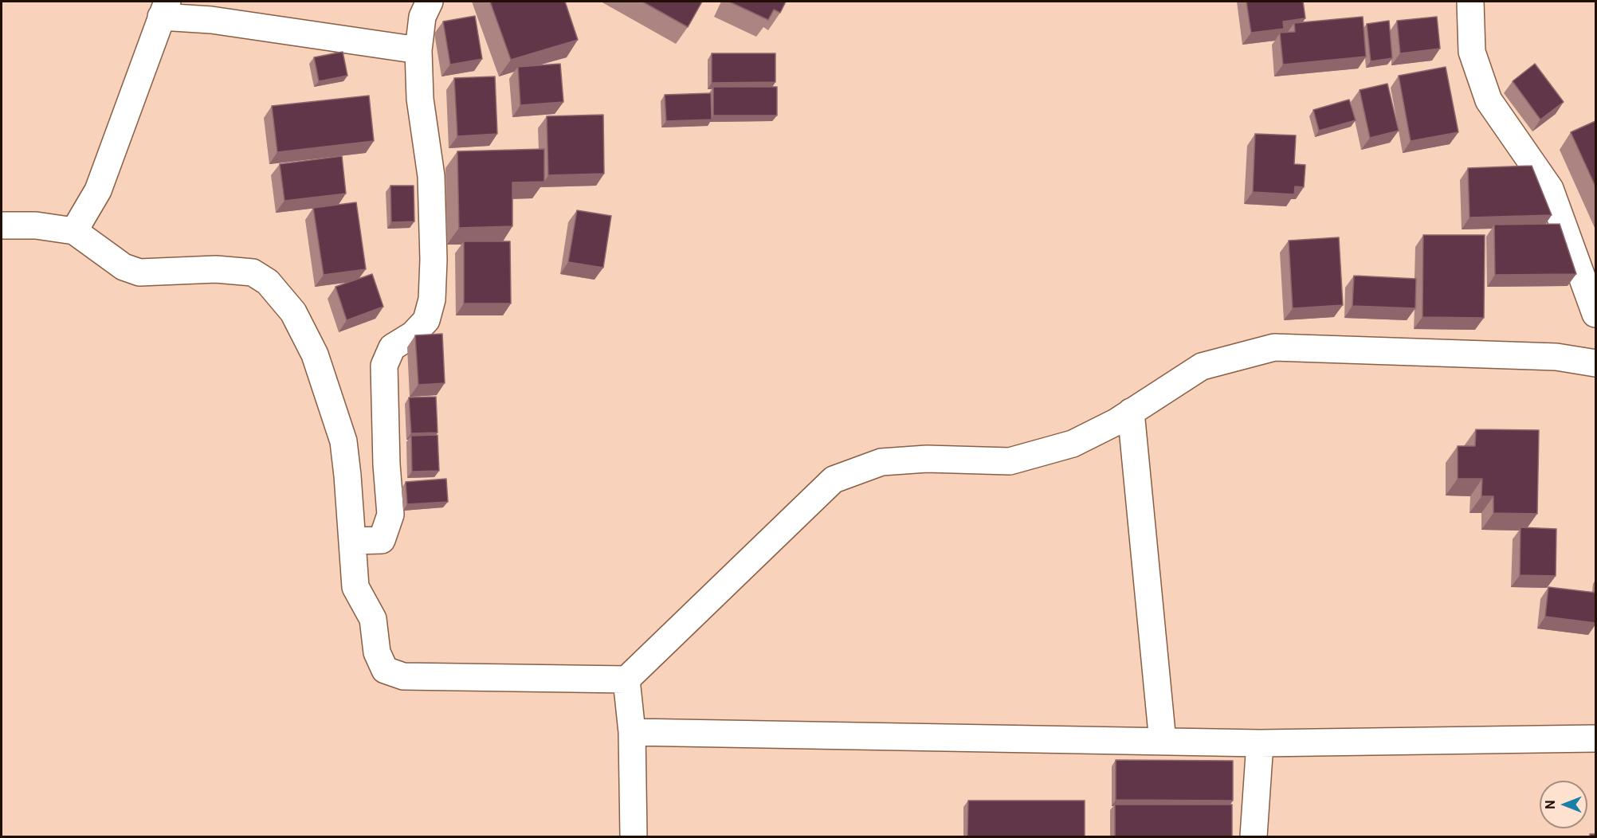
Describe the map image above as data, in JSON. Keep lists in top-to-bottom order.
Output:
{
  "north": "left"
}
